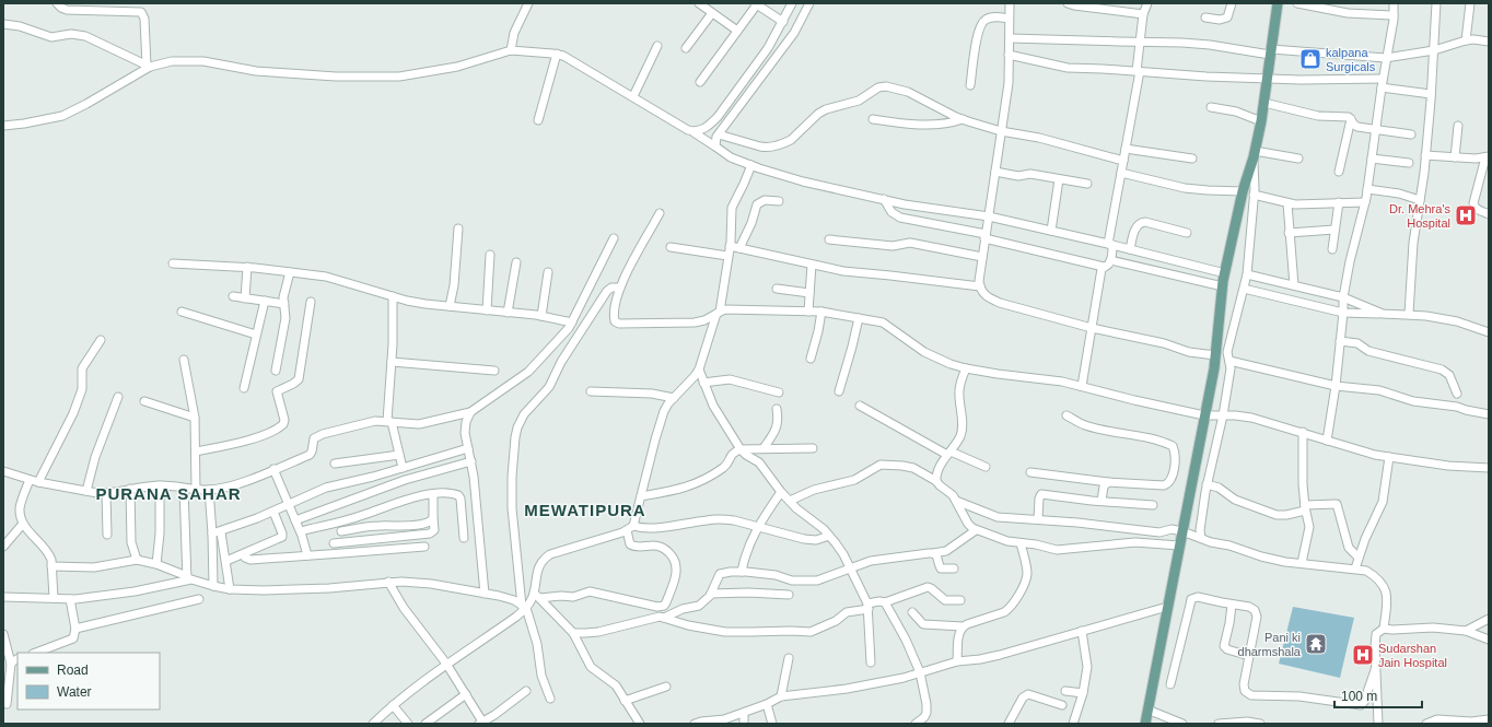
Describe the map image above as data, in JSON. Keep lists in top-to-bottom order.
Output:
{
  "districts": ["PURANA SAHAR", "MEWATIPURA"],
  "places": {
    "shop": ["kalpana Surgicals"],
    "hospital": ["Dr. Mehra's Hospital", "Sudarshan Jain Hospital"],
    "temple": ["Pani ki dharmshala"]
  },
  "legend": ["Road", "Water"],
  "scale_bar": "100 m"
}
